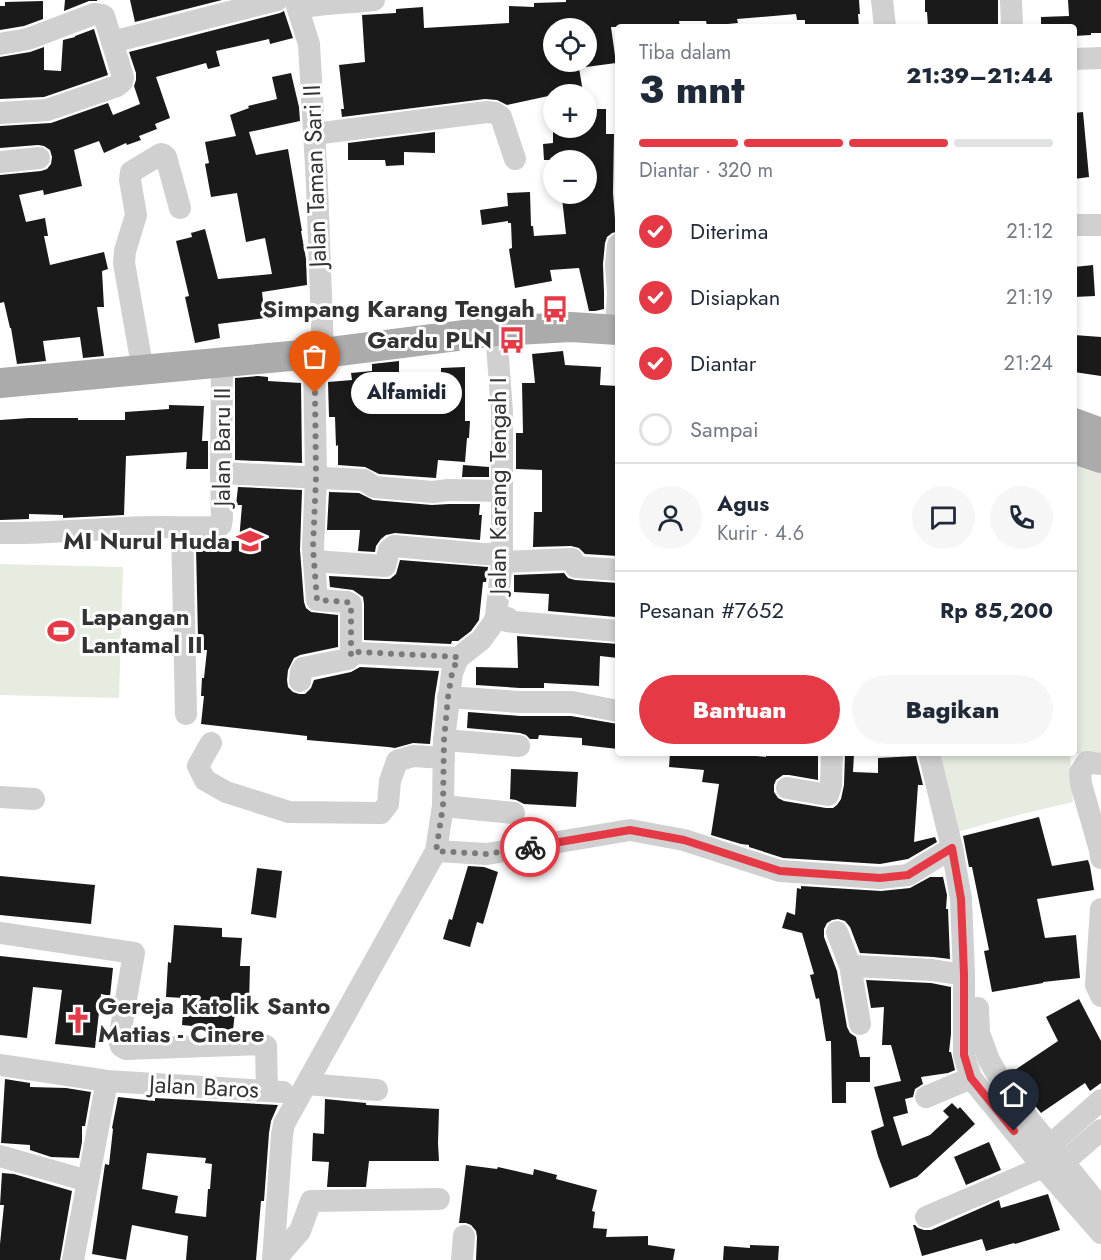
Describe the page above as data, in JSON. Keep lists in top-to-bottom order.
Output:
{
  "streets": {
    "street": [
      "Jalan Taman Sari II",
      "Jalan Baru II",
      "Jalan Karang Tengah I",
      "Jalan Baros"
    ]
  },
  "places": {
    "bus stop": ["Simpang Karang Tengah", "Gardu PLN"],
    "other": ["Alfamidi"],
    "school or university": ["MI Nurul Huda"],
    "sports": ["Lapangan Lantamal II"],
    "church": ["Gereja Katolik Santo Matias - Cinere"]
  },
  "page": {
    "map_buttons": ["+", "−"],
    "heading": ["3 mnt", "Tiba dalam", "21:39–21:44"],
    "panel": [
      "Agus",
      "Kurir · 4.6",
      "Pesanan #7652",
      "Rp 85,200"
    ],
    "bar": "Diantar · 320 m",
    "list": [
      ["Diterima", "21:12"],
      ["Disiapkan", "21:19"],
      ["Diantar", "21:24"],
      "Sampai"
    ],
    "bubble": "Alfamidi",
    "buttons": ["Bantuan", "Bagikan"]
  }
}
